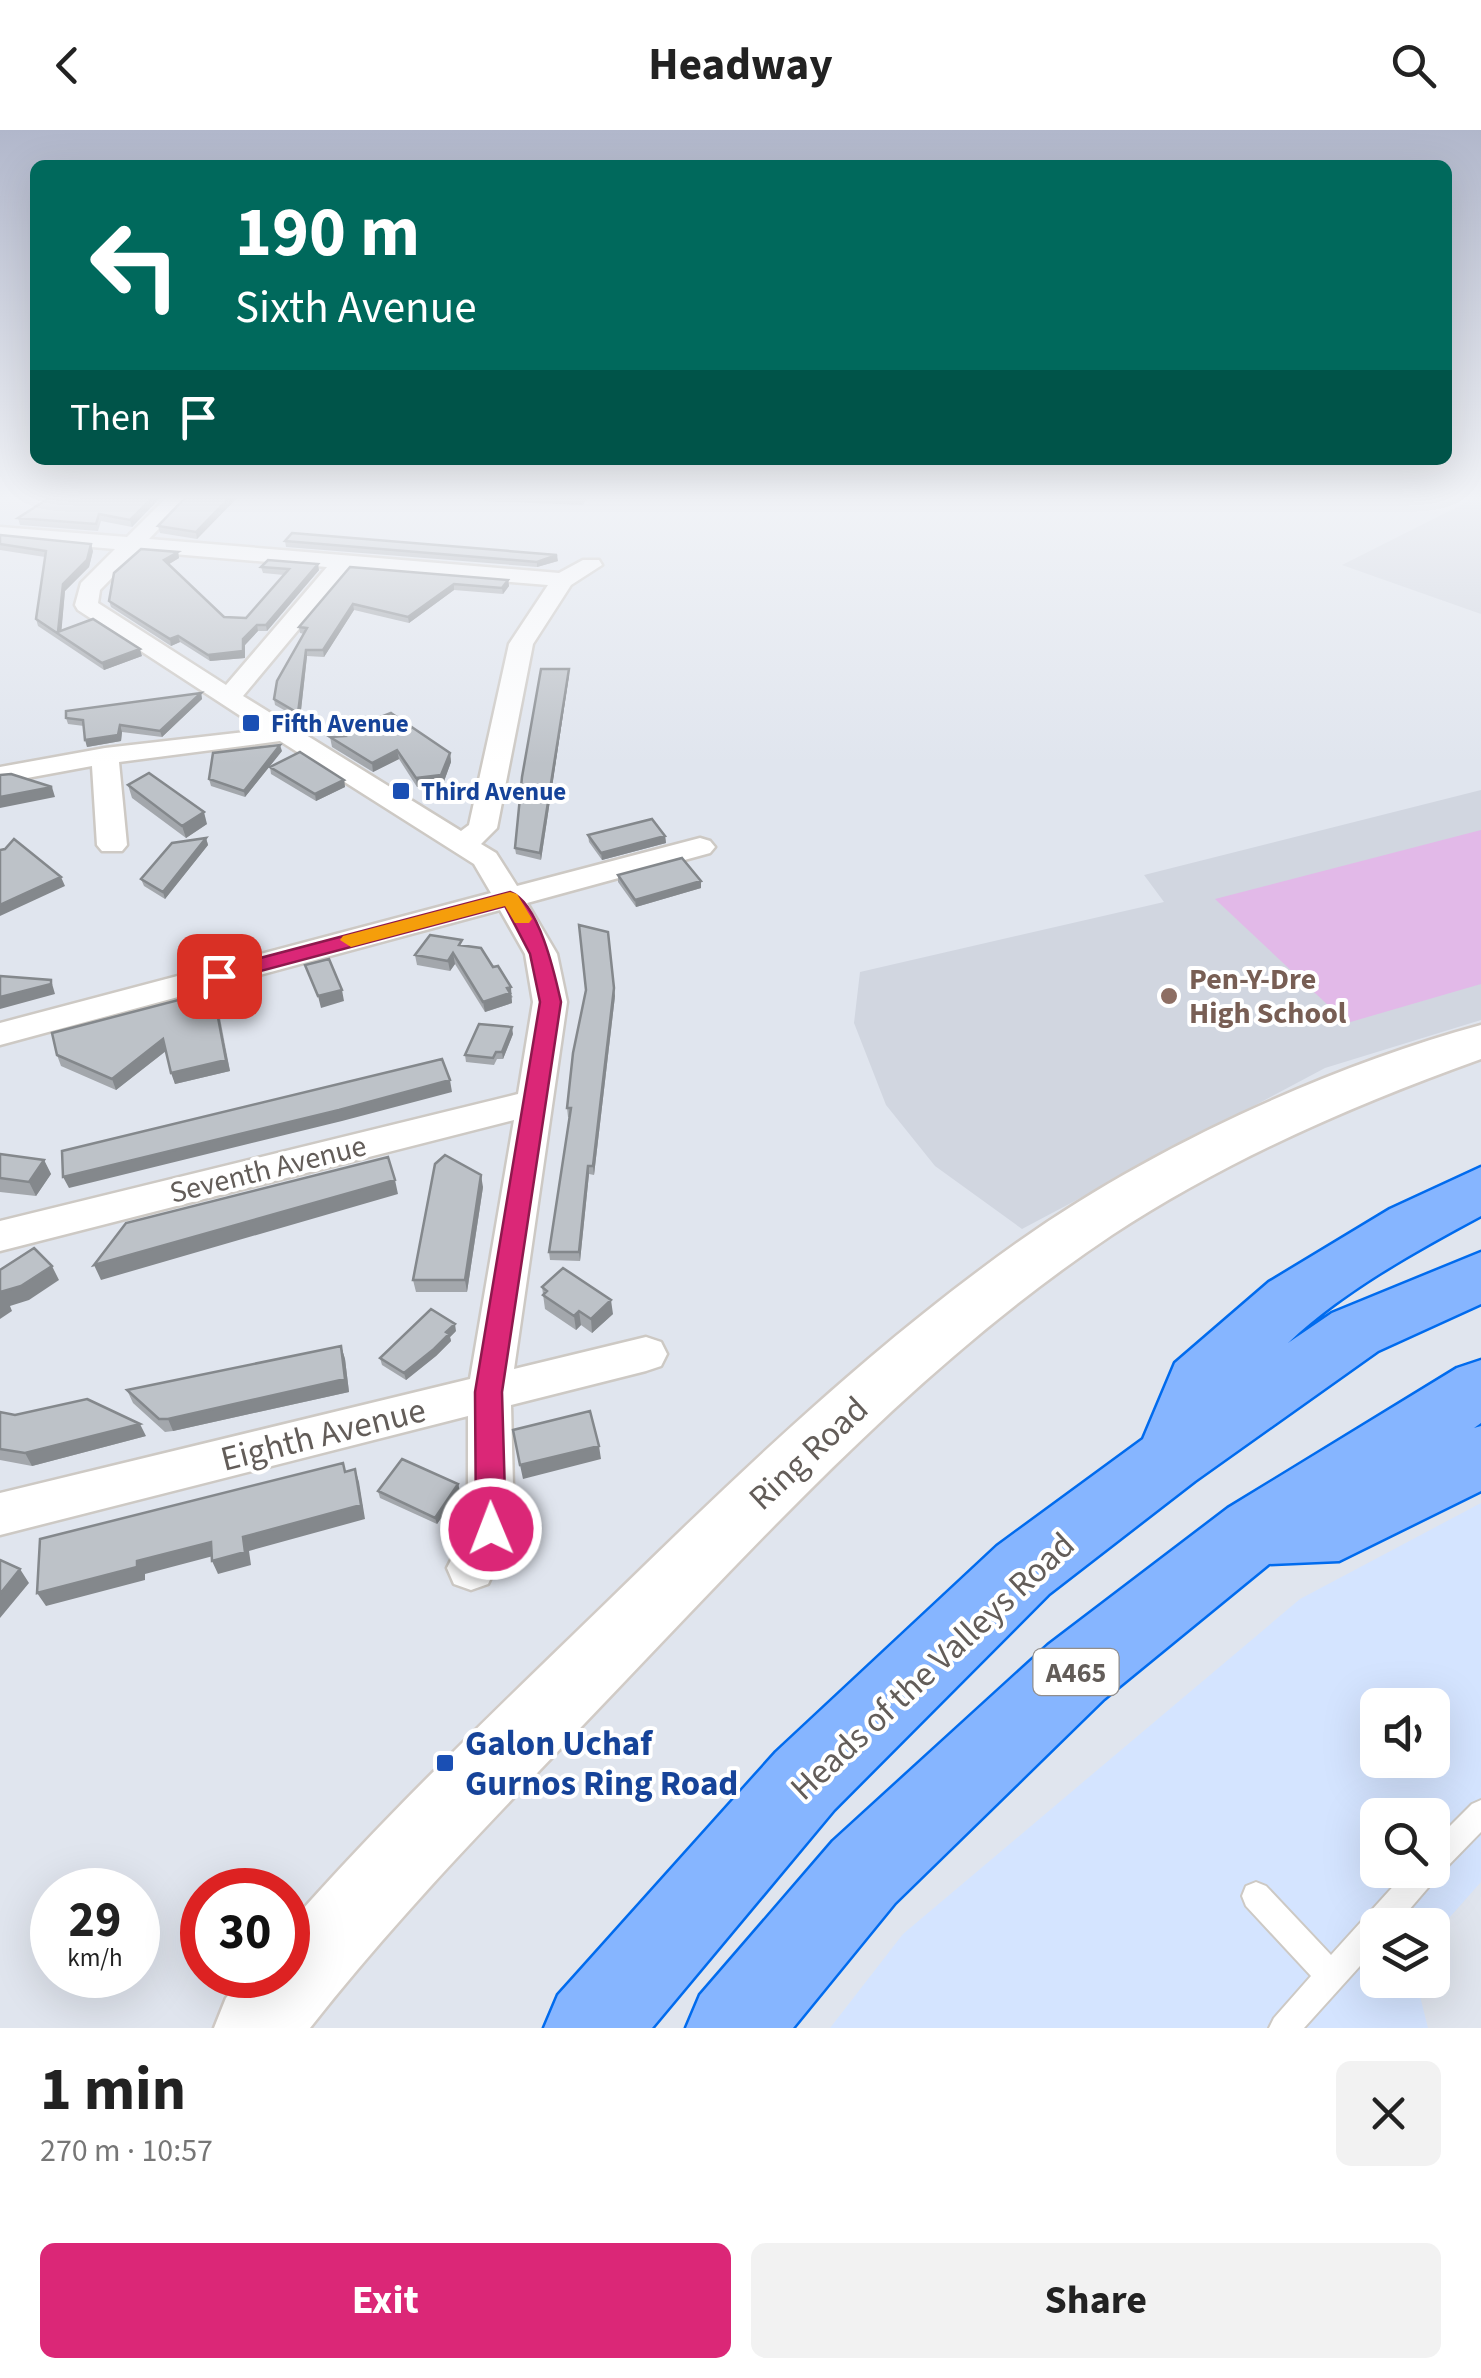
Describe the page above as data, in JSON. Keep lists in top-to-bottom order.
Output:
{
  "streets": {
    "highway": ["Heads of the Valleys Road", "A465"],
    "street": ["Seventh Avenue", "Eighth Avenue", "Ring Road"]
  },
  "places": {
    "transit": ["Fifth Avenue", "Third Avenue", "Galon Uchaf Gurnos Ring Road"],
    "other": ["Pen-Y-Dre High School"]
  },
  "page": {
    "header": "Headway",
    "turn": ["190 m", "Sixth Avenue"],
    "then": "Then",
    "speed": "29 km/h",
    "limit": "30",
    "heading": ["1 min", "270 m · 10:57"],
    "buttons": ["Exit", "Share"]
  }
}
